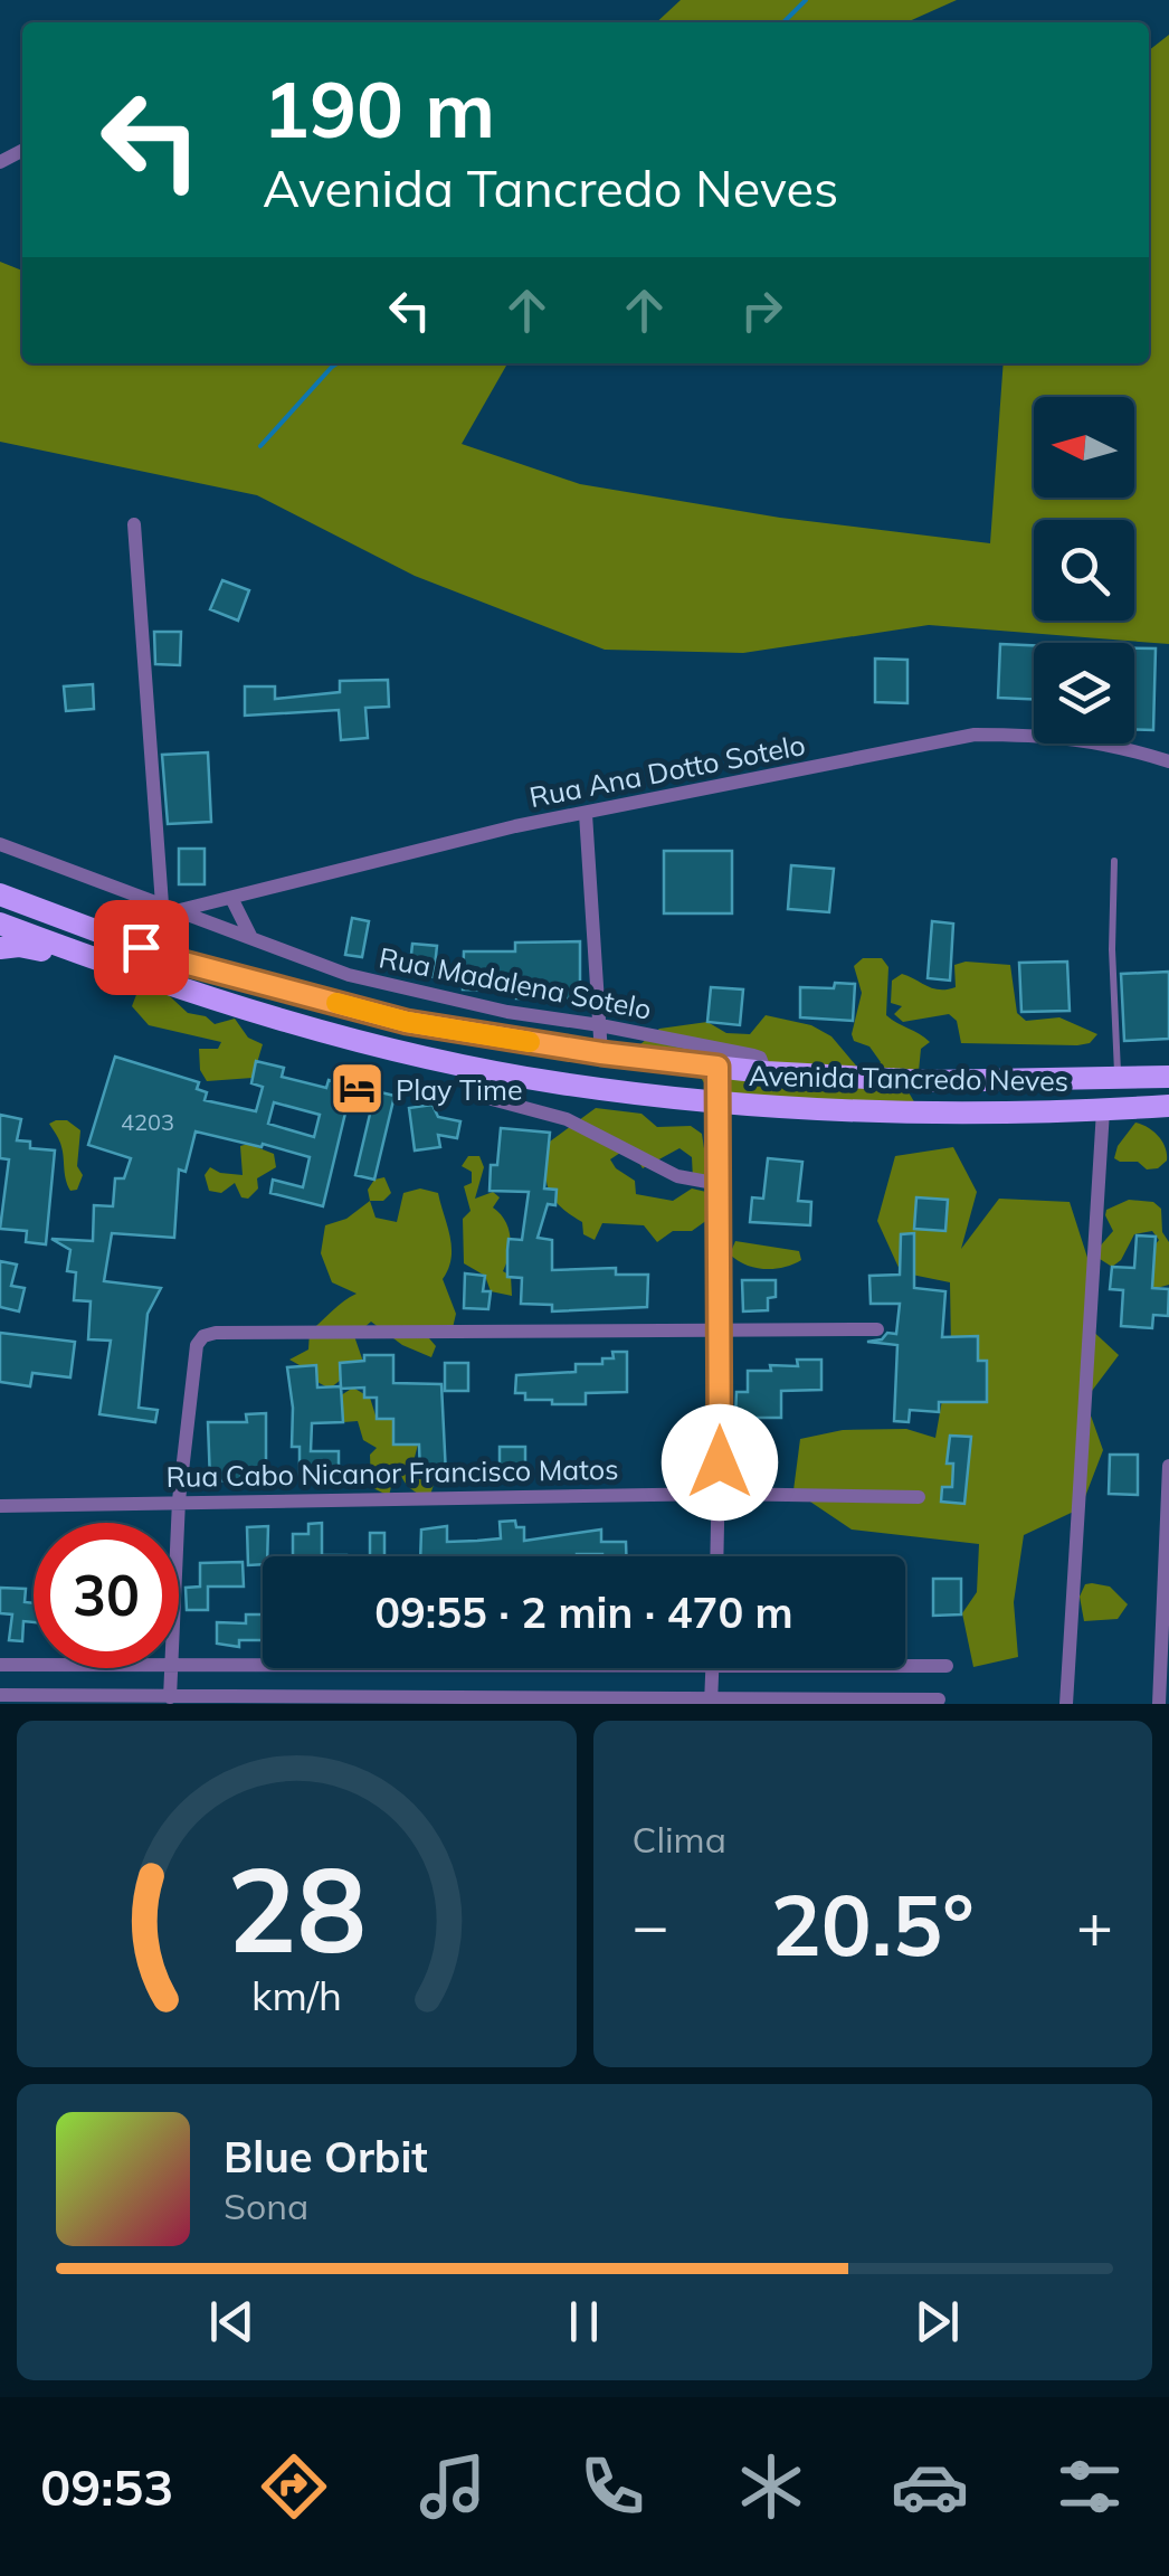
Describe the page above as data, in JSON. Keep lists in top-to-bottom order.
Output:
{
  "streets": {
    "main road": ["Avenida Tancredo Neves"],
    "street": ["Rua Ana Dotto Sotelo", "Rua Madalena Sotelo", "Rua Cabo Nicanor Francisco Matos"]
  },
  "crossings": [
    ["Rua Ana Dotto Sotelo", "Rua Madalena Sotelo"],
    ["Rua Madalena Sotelo", "Avenida Tancredo Neves"]
  ],
  "places": {
    "hotel": ["Play Time"]
  },
  "house_numbers": ["4203"],
  "north": "left",
  "page": {
    "turn": ["190 m", "Avenida Tancredo Neves"],
    "limit": "30",
    "trip": "09:55 · 2 min · 470 m",
    "tile": "Clima",
    "heat": ["−", "20.5°", "+"],
    "song": ["Blue Orbit", "Sona"],
    "tabs": "09:53",
    "gauge": ["28", "km/h"]
  }
}
